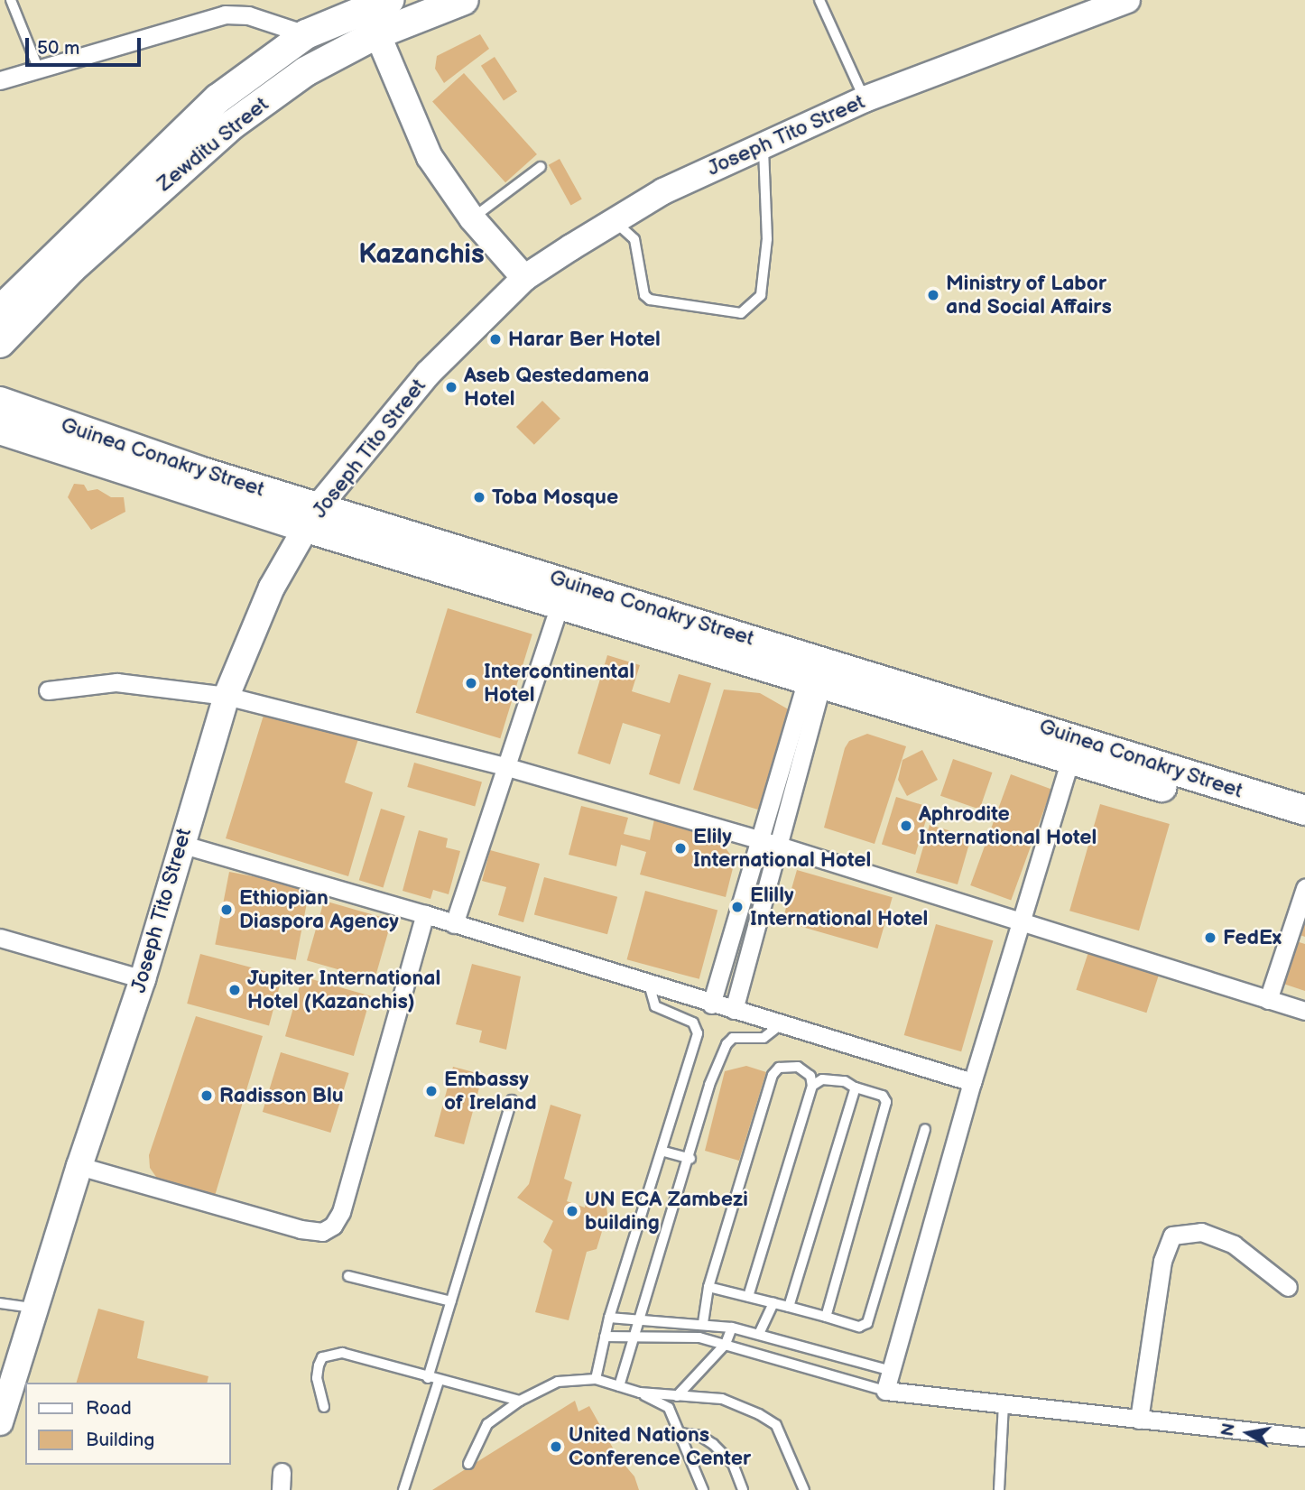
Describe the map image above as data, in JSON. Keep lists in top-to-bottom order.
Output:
{
  "streets": {
    "main road": ["Joseph Tito Street", "Zewditu Street", "Guinea Conakry Street"]
  },
  "crossings": [
    ["Joseph Tito Street", "Guinea Conakry Street"]
  ],
  "districts": ["Kazanchis"],
  "places": [
    "Ministry of Labor and Social Affairs",
    "Harar Ber Hotel",
    "Aseb Qestedamena Hotel",
    "Toba Mosque",
    "Intercontinental Hotel",
    "Aphrodite International Hotel",
    "Elily International Hotel",
    "Elilly International Hotel",
    "Ethiopian Diaspora Agency",
    "FedEx",
    "Jupiter International Hotel (Kazanchis)",
    "Embassy of Ireland",
    "Radisson Blu",
    "UN ECA Zambezi building",
    "United Nations Conference Center"
  ],
  "legend": ["Road", "Building"],
  "scale_bar": "50 m",
  "north": "left"
}
